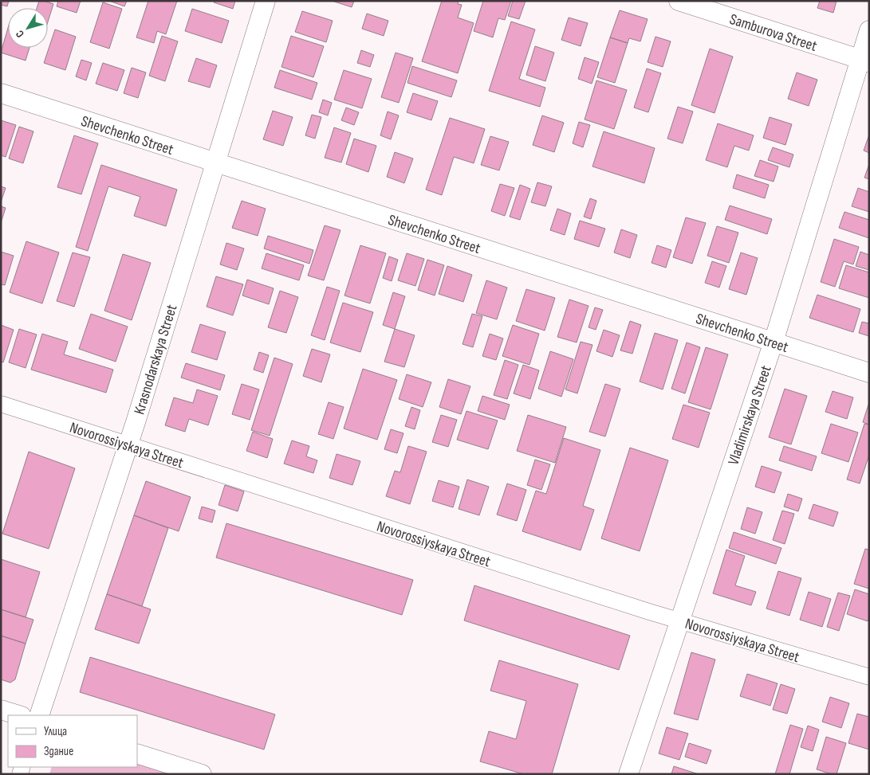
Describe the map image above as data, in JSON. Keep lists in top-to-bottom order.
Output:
{
  "streets": {
    "street": [
      "Samburova Street",
      "Shevchenko Street",
      "Krasnodarskaya Street",
      "Vladimirskaya Street",
      "Novorossiyskaya Street"
    ]
  },
  "crossings": [
    ["Samburova Street", "Vladimirskaya Street"],
    ["Shevchenko Street", "Krasnodarskaya Street"],
    ["Shevchenko Street", "Vladimirskaya Street"],
    ["Krasnodarskaya Street", "Novorossiyskaya Street"],
    ["Vladimirskaya Street", "Novorossiyskaya Street"]
  ],
  "legend": ["Улица", "Здание"],
  "north": "bottom left"
}
